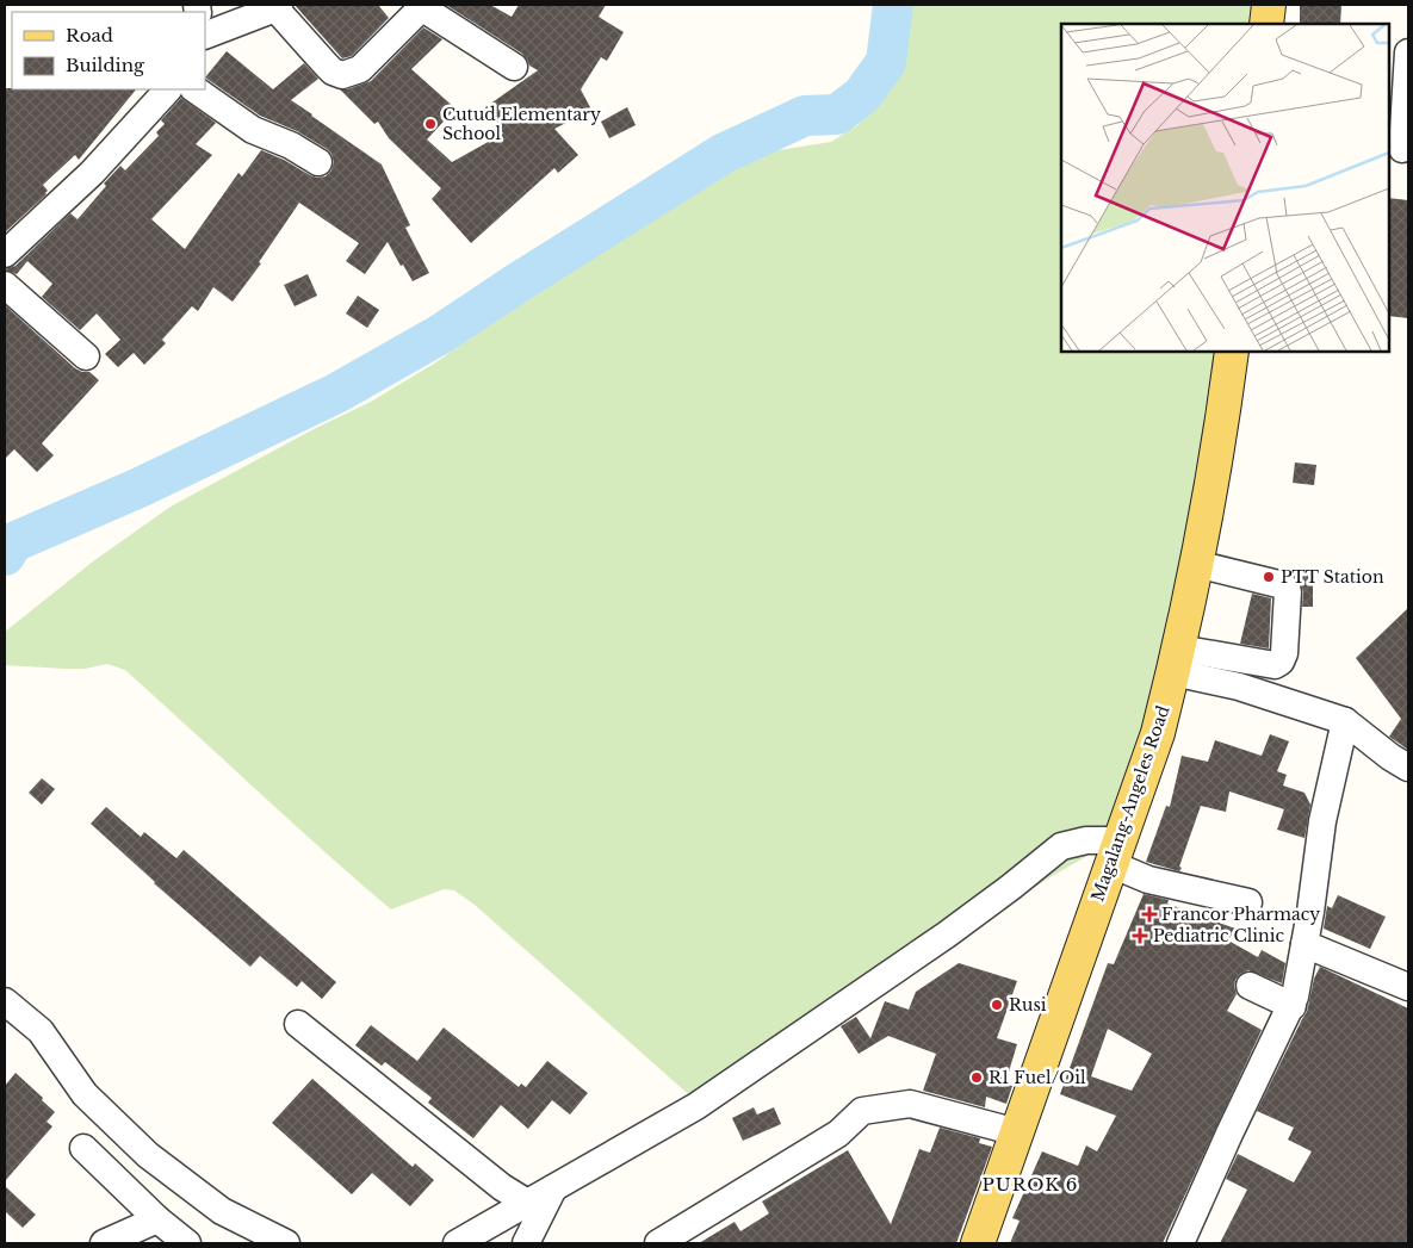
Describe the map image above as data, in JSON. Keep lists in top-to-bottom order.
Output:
{
  "streets": {
    "main road": ["Magalang-Angeles Road"]
  },
  "districts": ["PUROK 6"],
  "places": {
    "other": [
      "Cutud Elementary School",
      "PTT Station",
      "Rusi",
      "R1 Fuel/Oil"
    ],
    "health": ["Francor Pharmacy", "Pediatric Clinic"]
  },
  "legend": ["Road", "Building"]
}
